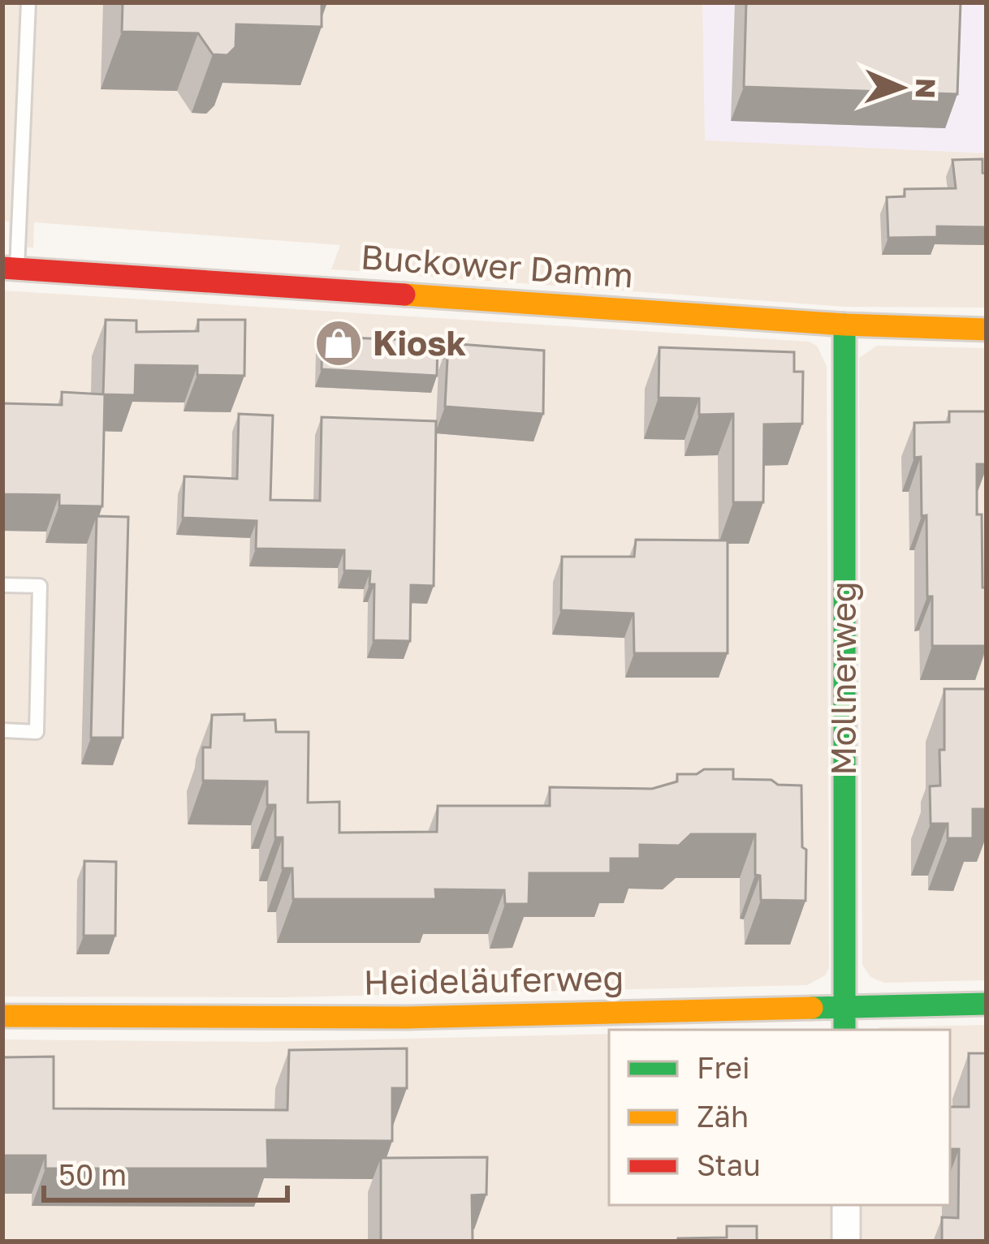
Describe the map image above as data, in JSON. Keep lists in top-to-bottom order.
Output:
{
  "streets": {
    "street": ["Buckower Damm", "Mollnerweg", "Heideläuferweg"]
  },
  "crossings": [
    ["Buckower Damm", "Mollnerweg"],
    ["Mollnerweg", "Heideläuferweg"]
  ],
  "places": {
    "shop": ["Kiosk"]
  },
  "legend": ["Frei", "Zäh", "Stau"],
  "scale_bar": "50 m",
  "north": "right"
}
